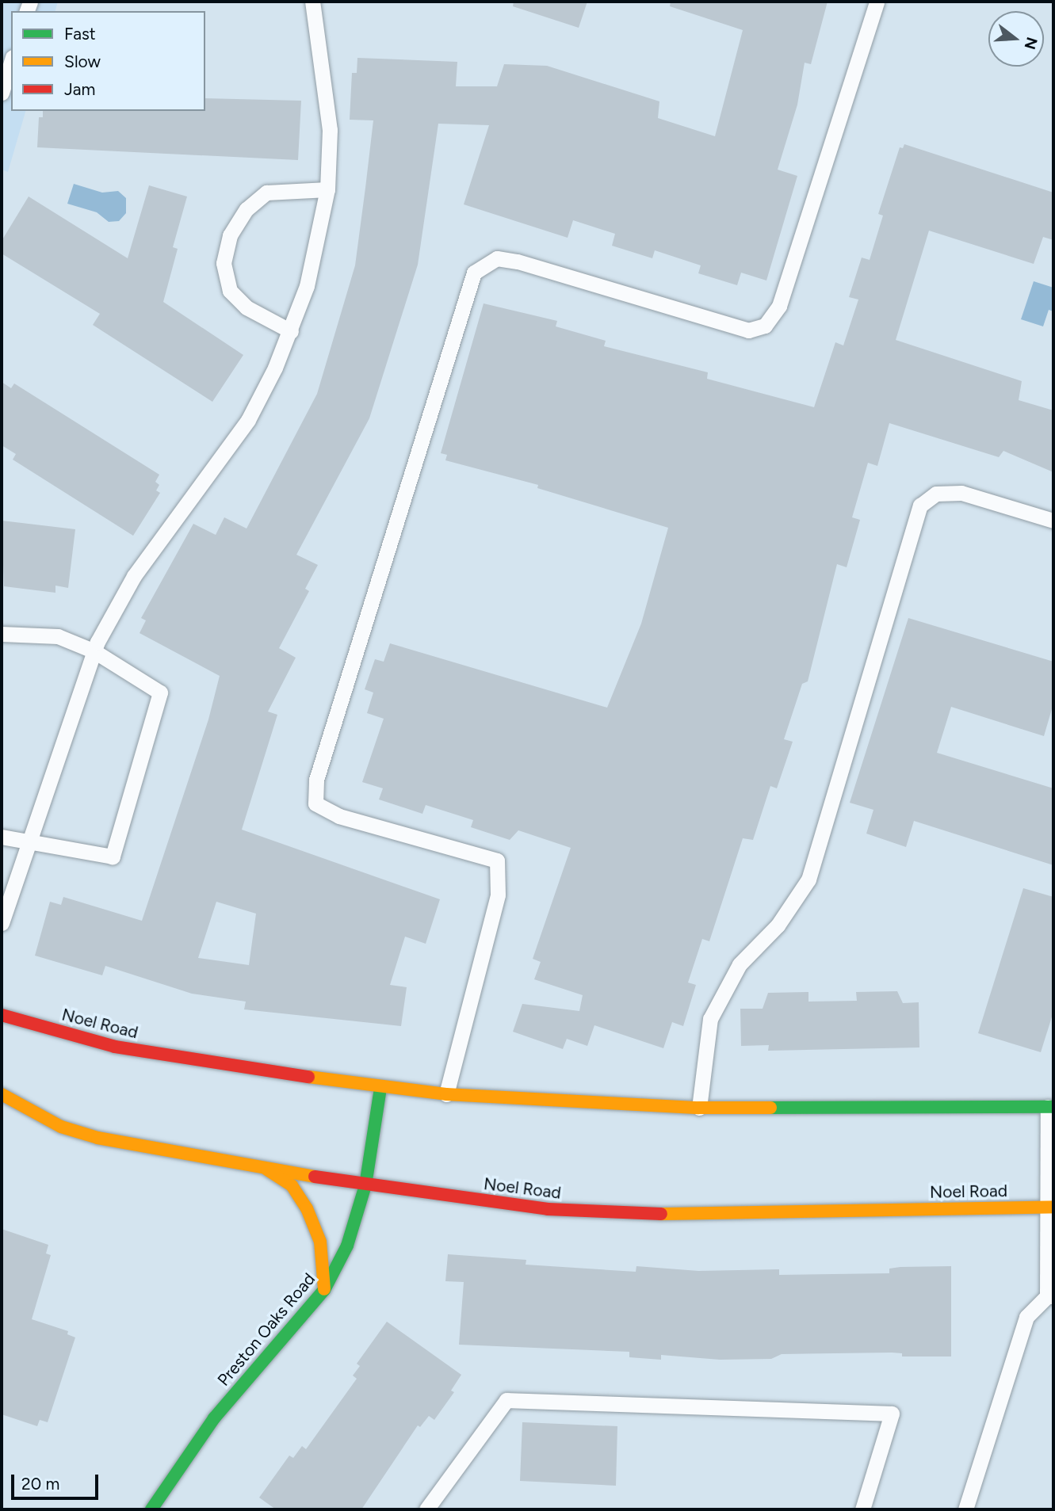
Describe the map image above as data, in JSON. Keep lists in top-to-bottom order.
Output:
{
  "streets": {
    "street": ["Noel Road", "Preston Oaks Road"]
  },
  "crossings": [
    ["Noel Road", "Preston Oaks Road"]
  ],
  "legend": ["Fast", "Slow", "Jam"],
  "scale_bar": "20 m",
  "north": "right"
}
